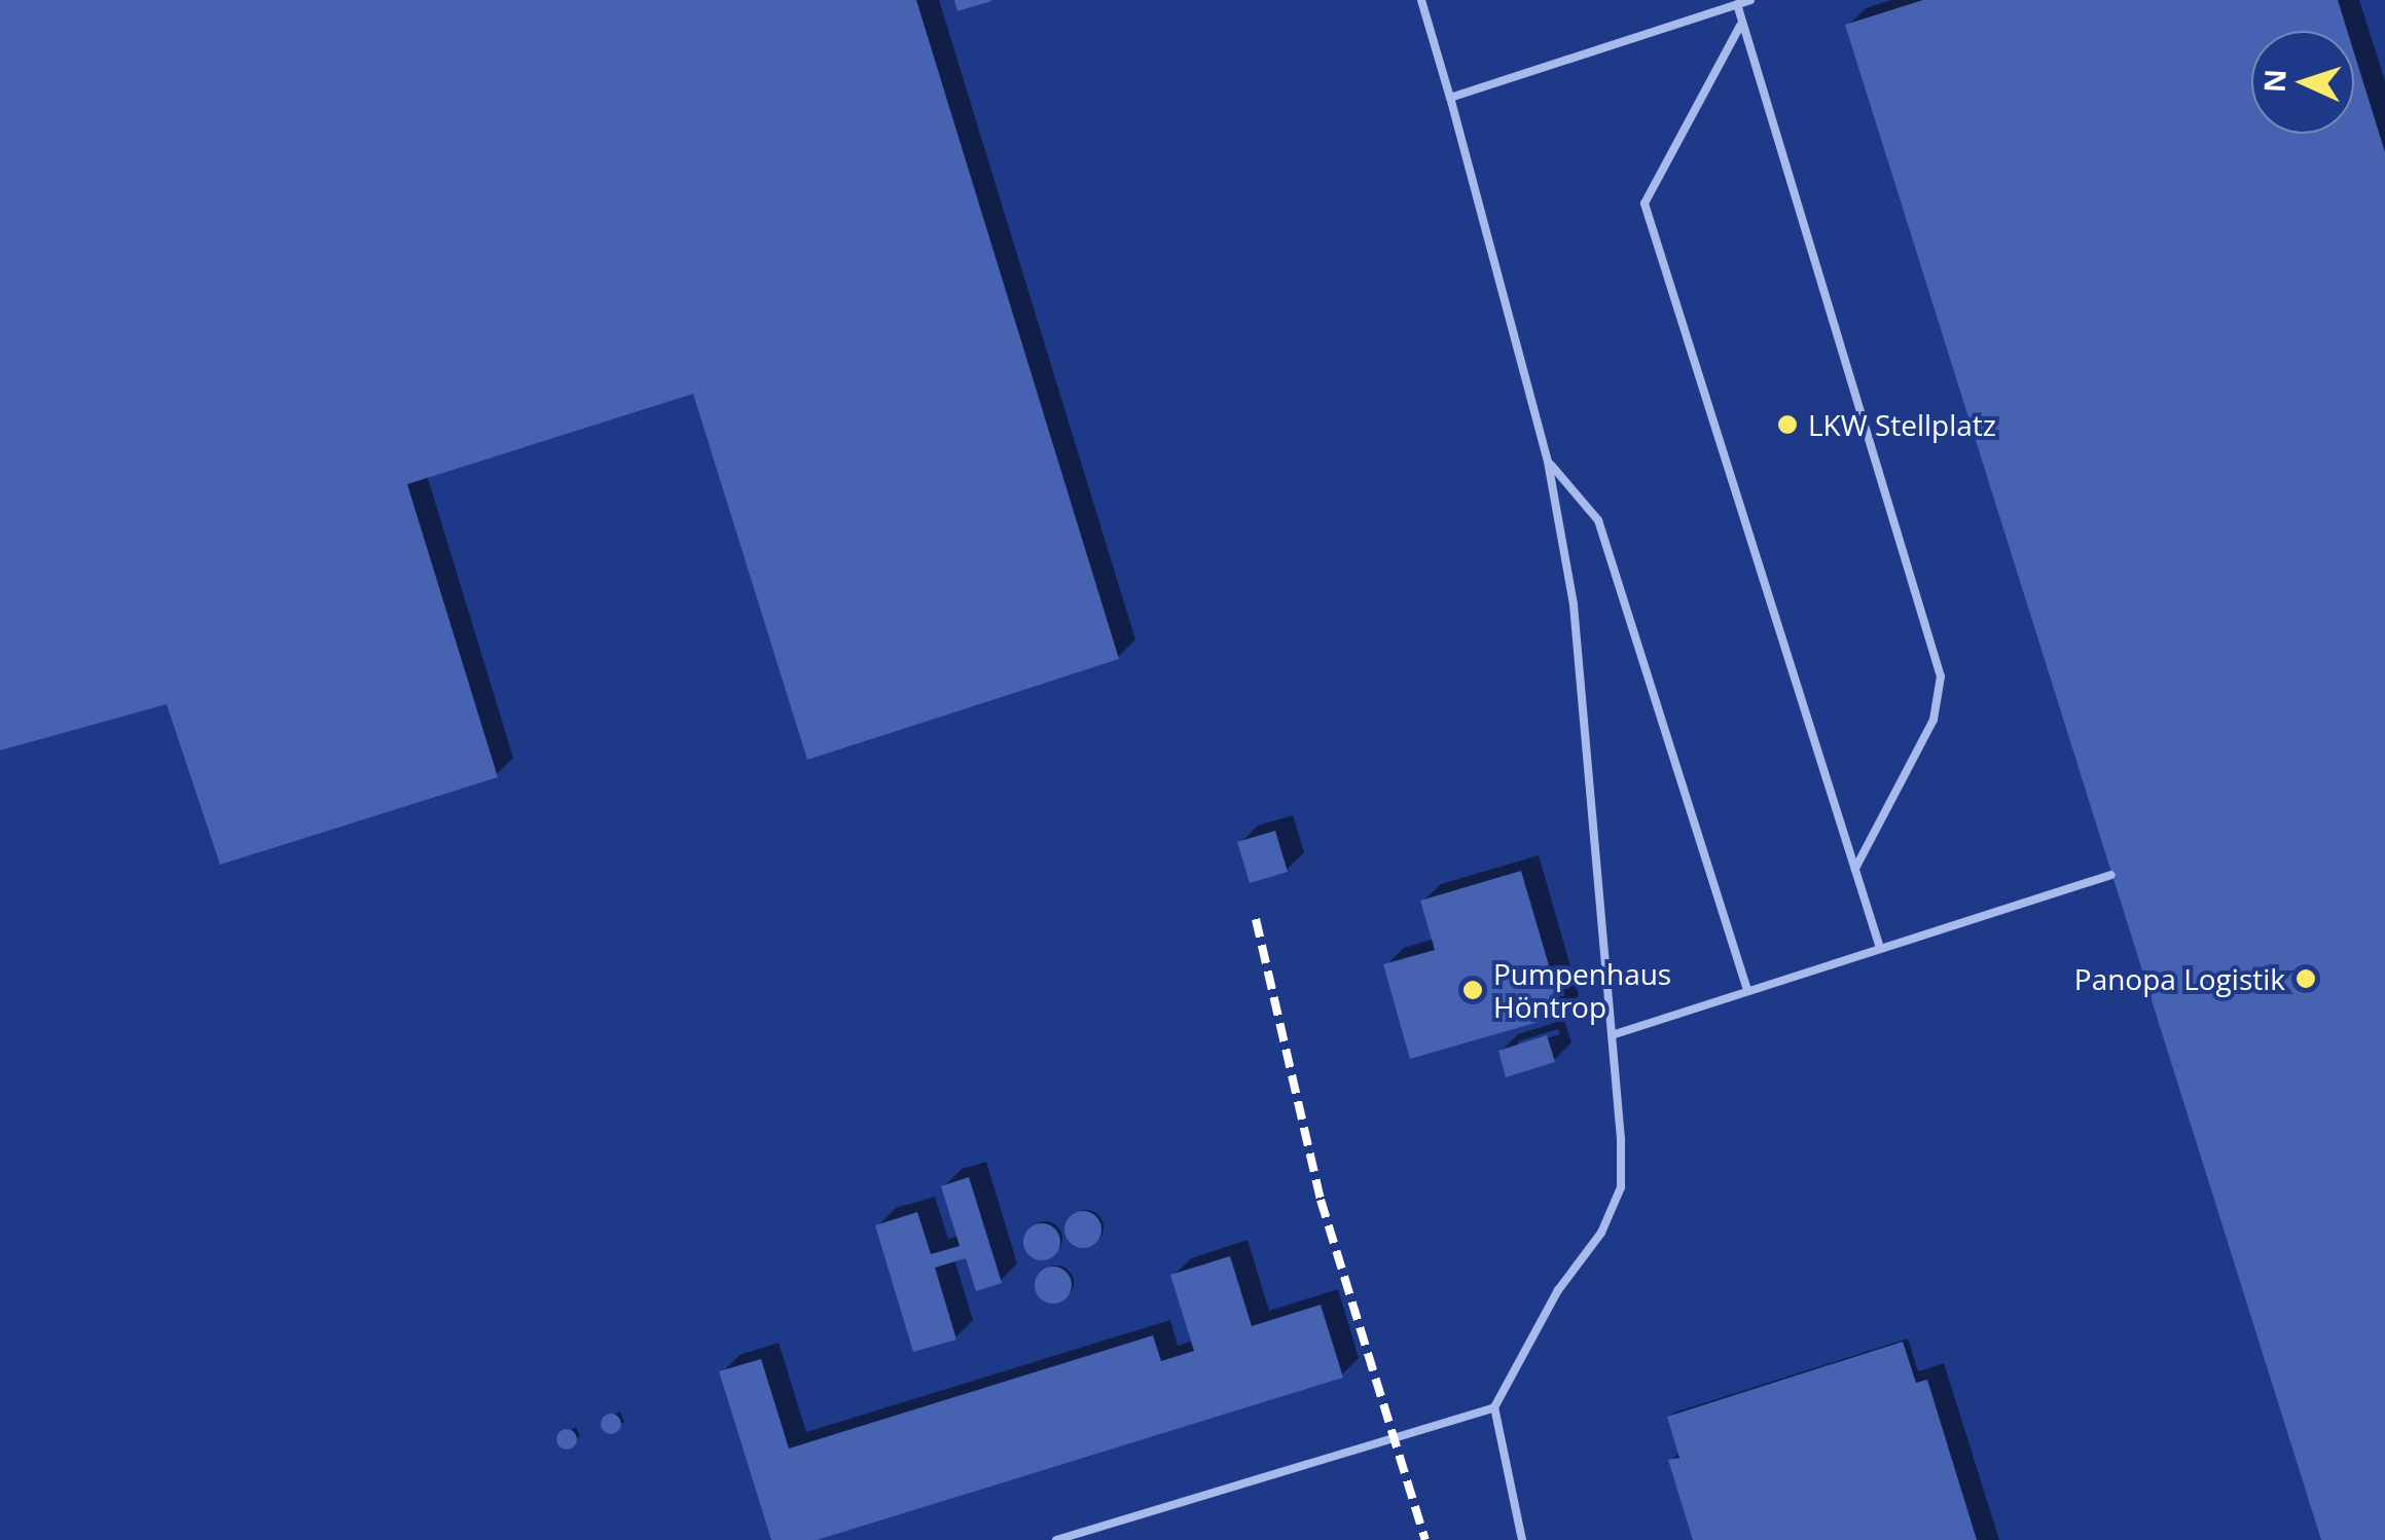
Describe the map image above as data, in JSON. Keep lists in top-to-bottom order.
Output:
{
  "places": ["LKW Stellplatz", "Panopa Logistik", "Pumpenhaus Höntrop"],
  "north": "left"
}
